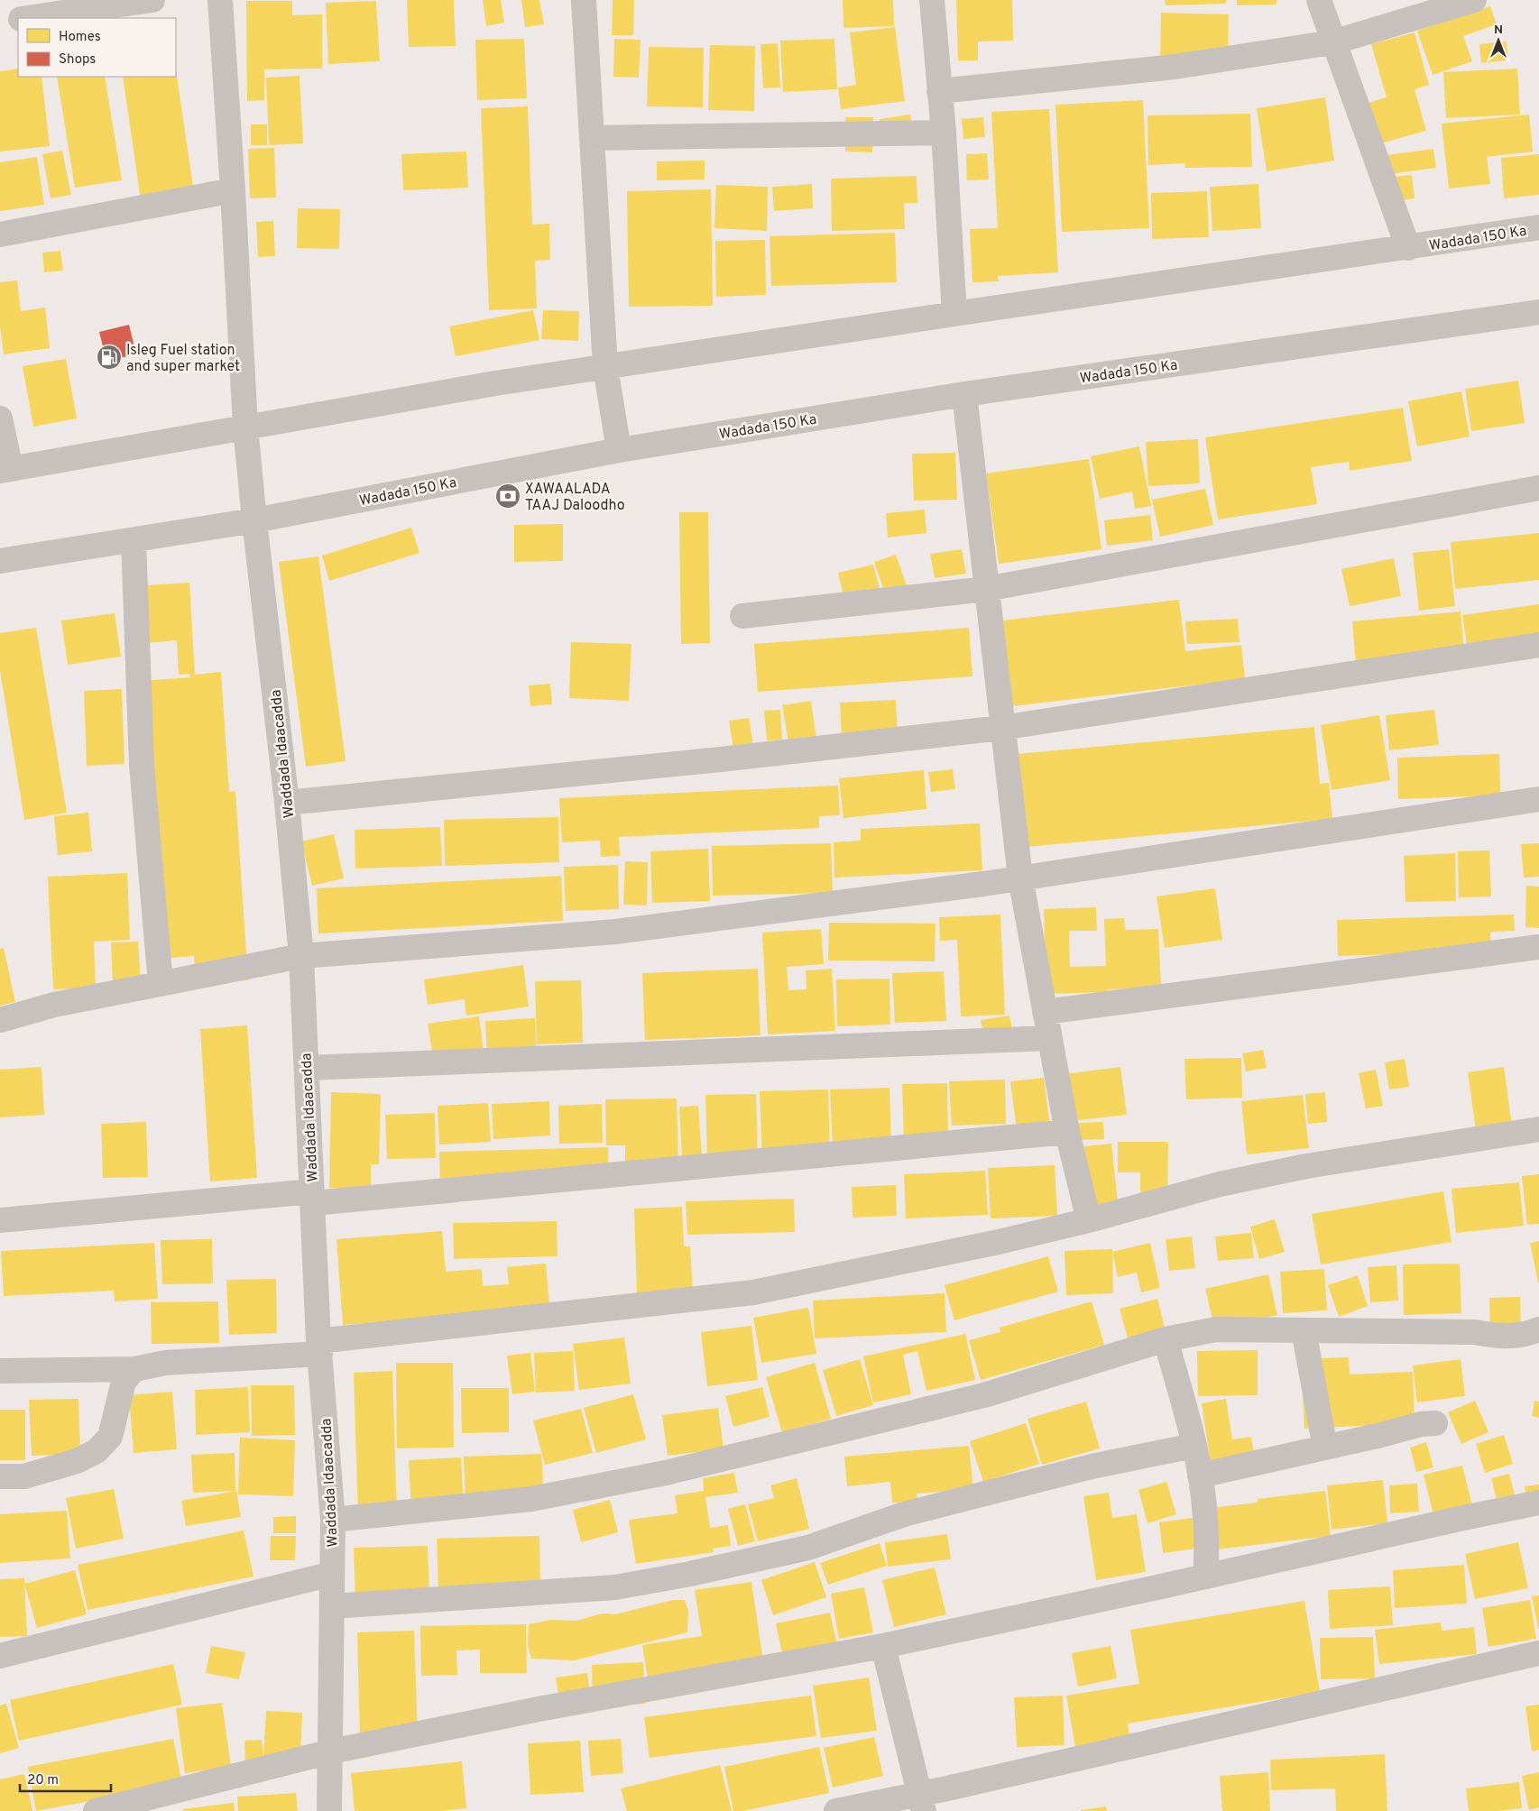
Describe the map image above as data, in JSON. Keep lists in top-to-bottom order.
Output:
{
  "streets": {
    "street": ["Wadada 150 Ka", "Waddada Idaacadda"]
  },
  "crossings": [
    ["Wadada 150 Ka", "Waddada Idaacadda"]
  ],
  "places": {
    "fuel station": ["Isleg Fuel station and super market"],
    "bank": ["XAWAALADA TAAJ Daloodho"]
  },
  "legend": ["Homes", "Shops"],
  "scale_bar": "20 m",
  "north": "top"
}
